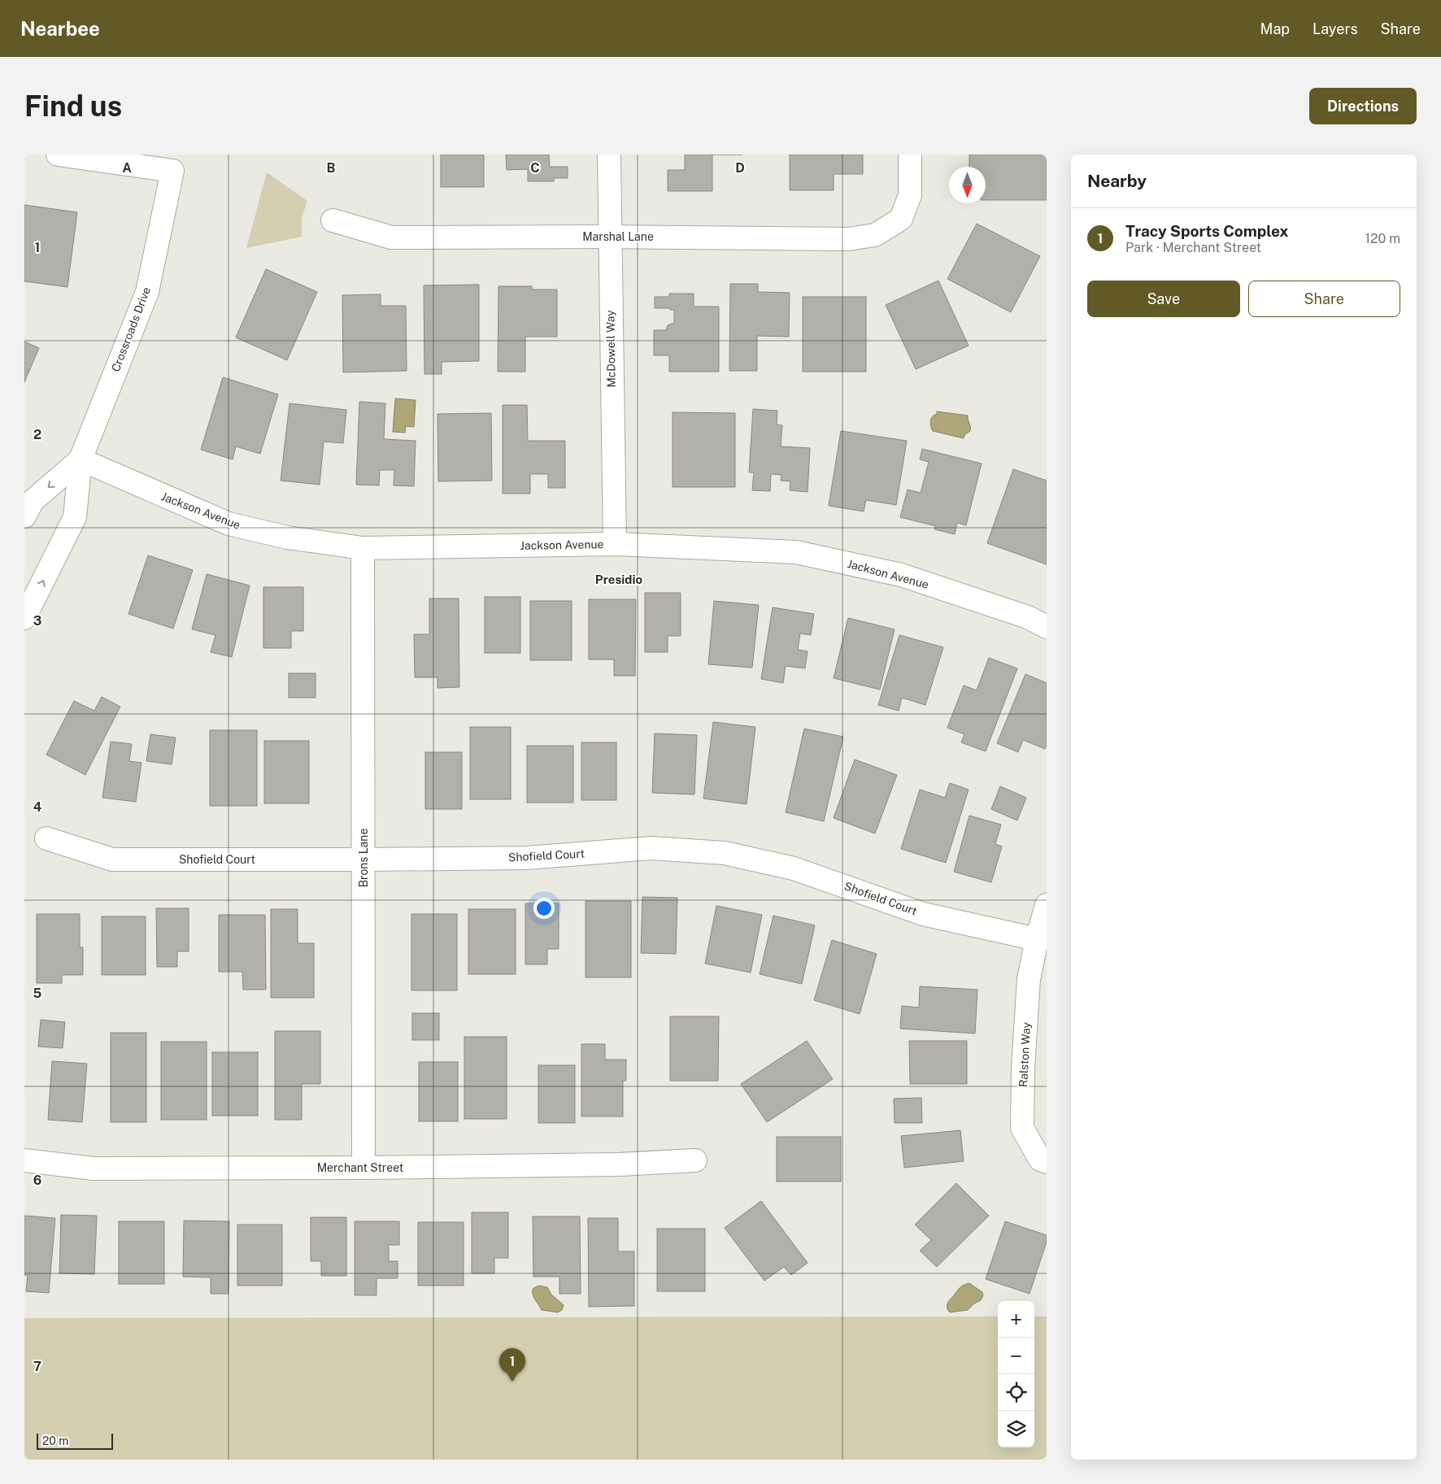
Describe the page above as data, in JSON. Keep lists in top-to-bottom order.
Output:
{
  "streets": {
    "street": [
      "Marshal Lane",
      "Crossroads Drive",
      "McDowell Way",
      "Jackson Avenue",
      "Shofield Court",
      "Brons Lane",
      "Ralston Way",
      "Merchant Street"
    ]
  },
  "crossings": [
    ["Marshal Lane", "McDowell Way"],
    ["Crossroads Drive", "Jackson Avenue"],
    ["McDowell Way", "Jackson Avenue"],
    ["Jackson Avenue", "Brons Lane"],
    ["Shofield Court", "Brons Lane"],
    ["Shofield Court", "Ralston Way"],
    ["Brons Lane", "Merchant Street"]
  ],
  "districts": ["Presidio"],
  "scale_bar": "20 m",
  "north": "bottom",
  "page": {
    "header": "Nearbee",
    "nav": ["Map", "Layers", "Share"],
    "buttons": [
      "Directions",
      ["Save", "Share"]
    ],
    "title": "Find us",
    "heading": "Nearby",
    "list": [
      {
        "mark": "1",
        "name": "Tracy Sports Complex",
        "note": "Park · Merchant Street",
        "value": "120 m"
      }
    ],
    "map_buttons": ["+", "−"],
    "pins": "1",
    "scale": "20 m"
  },
  "grid": {
    "columns": [
      "A",
      "B",
      "C",
      "D"
    ],
    "rows": [
      "1",
      "2",
      "3",
      "4",
      "5",
      "6",
      "7"
    ]
  }
}
